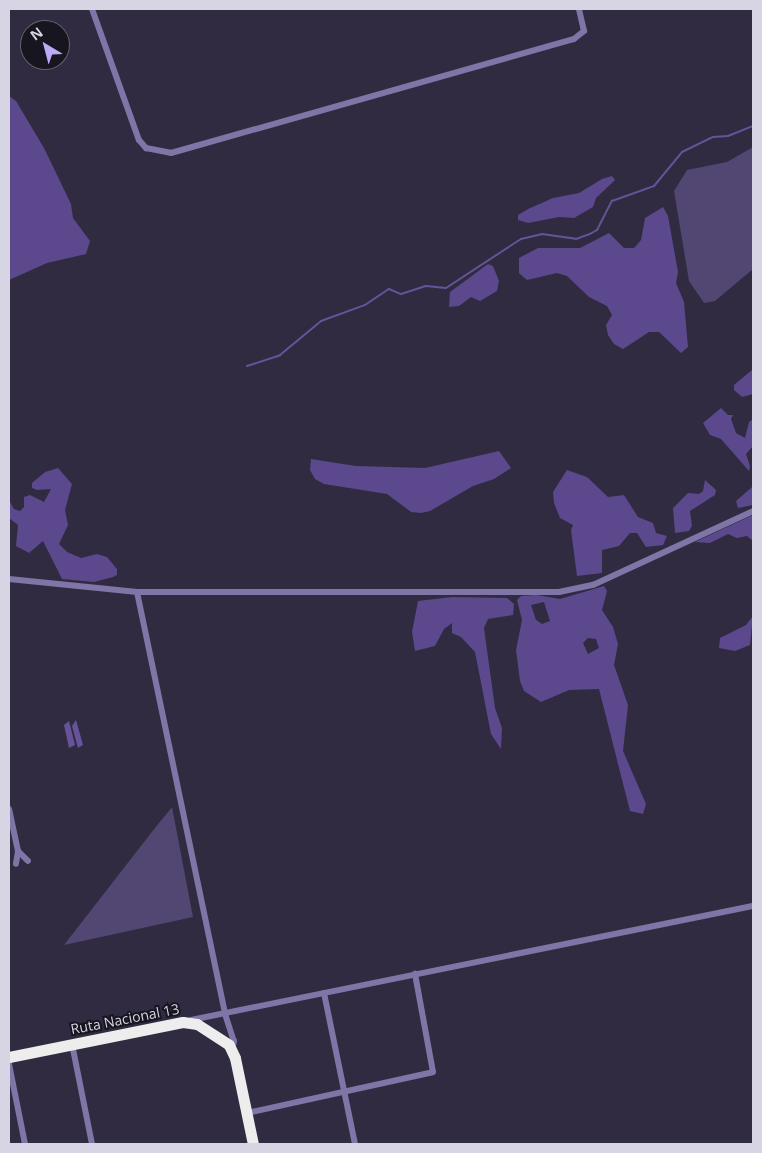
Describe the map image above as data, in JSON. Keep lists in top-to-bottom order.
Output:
{
  "streets": {
    "highway": ["Ruta Nacional 13"]
  },
  "north": "top left"
}
